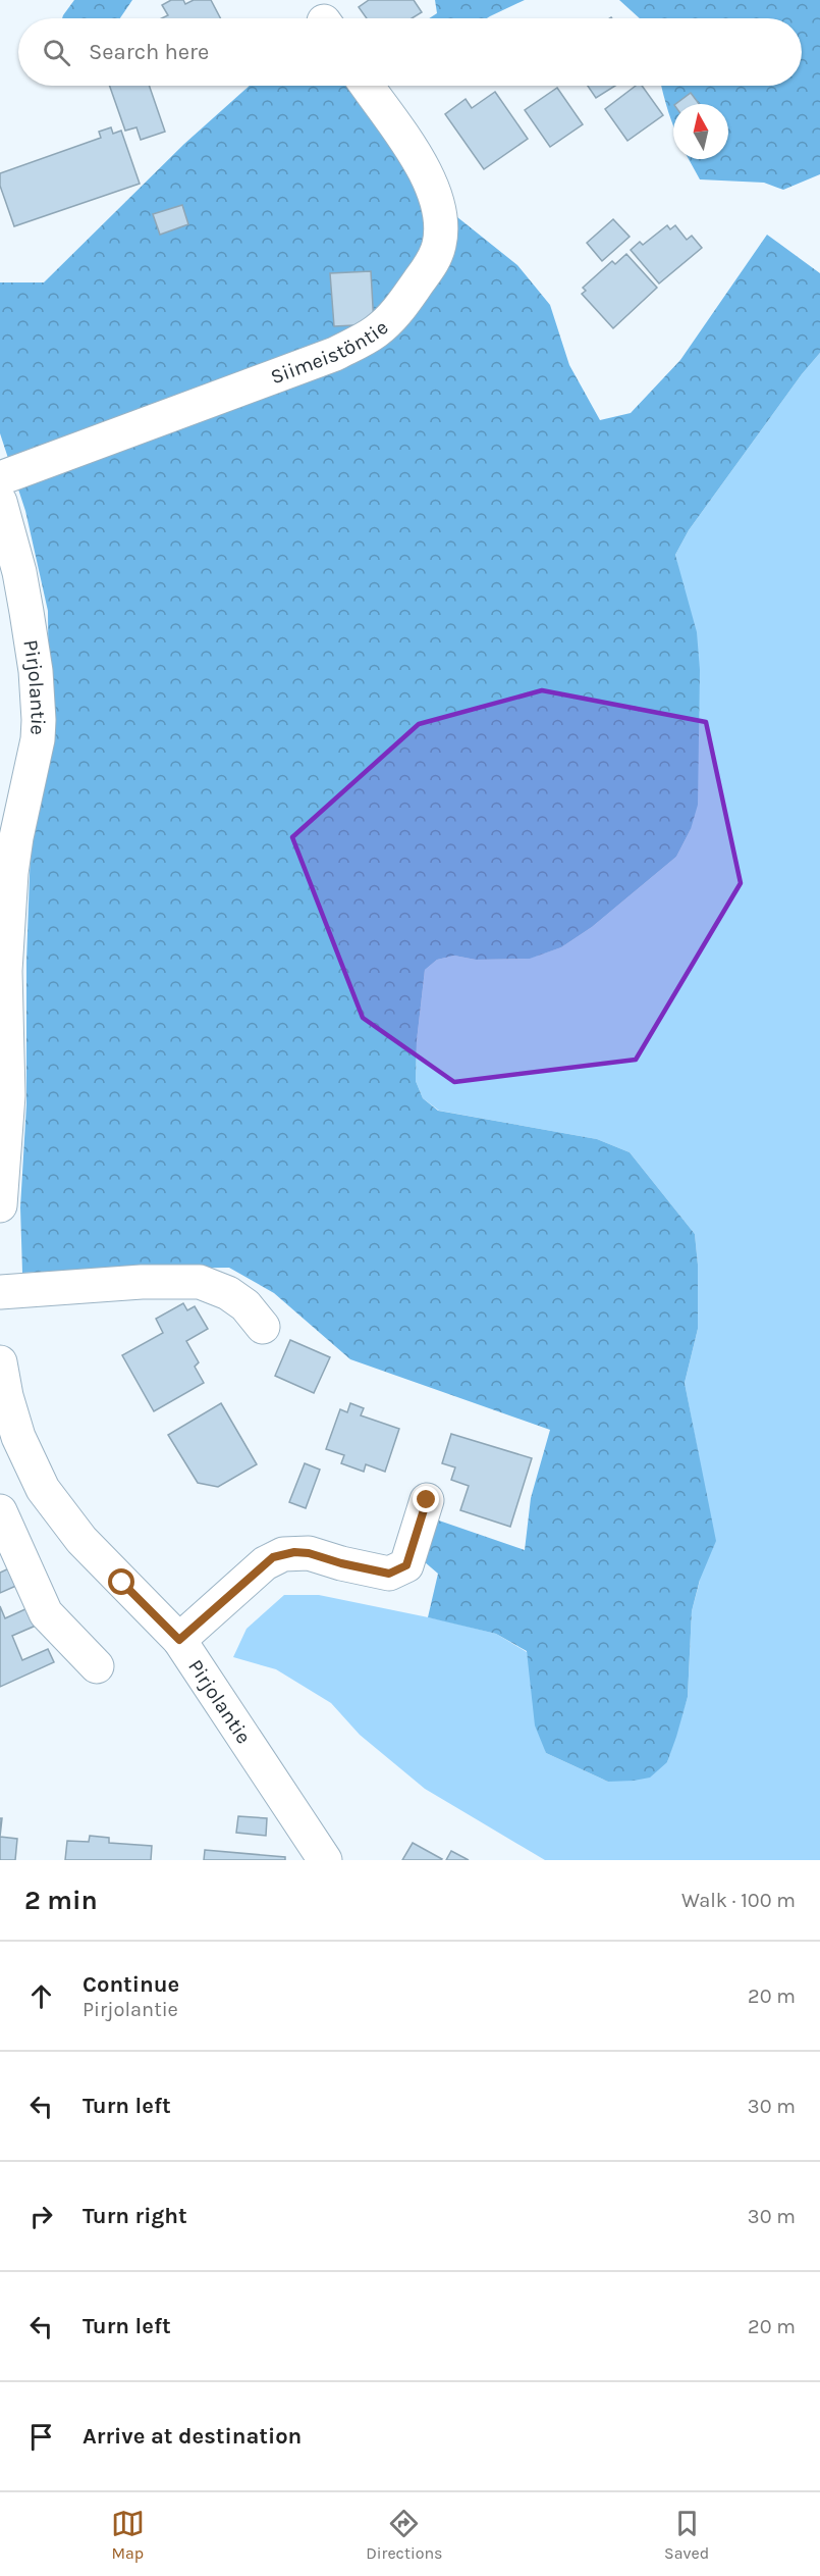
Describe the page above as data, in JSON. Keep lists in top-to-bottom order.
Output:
{
  "streets": {
    "street": ["Siimeistöntie", "Pirjolantie"]
  },
  "north": "top",
  "page": {
    "search": "Search here",
    "heading": ["2 min", "Walk · 100 m"],
    "list": [
      ["Continue", "Pirjolantie", "20 m"],
      ["Turn left", "30 m"],
      ["Turn right", "30 m"],
      ["Turn left", "20 m"],
      "Arrive at destination"
    ],
    "nav": ["Map", "Directions", "Saved"]
  }
}
